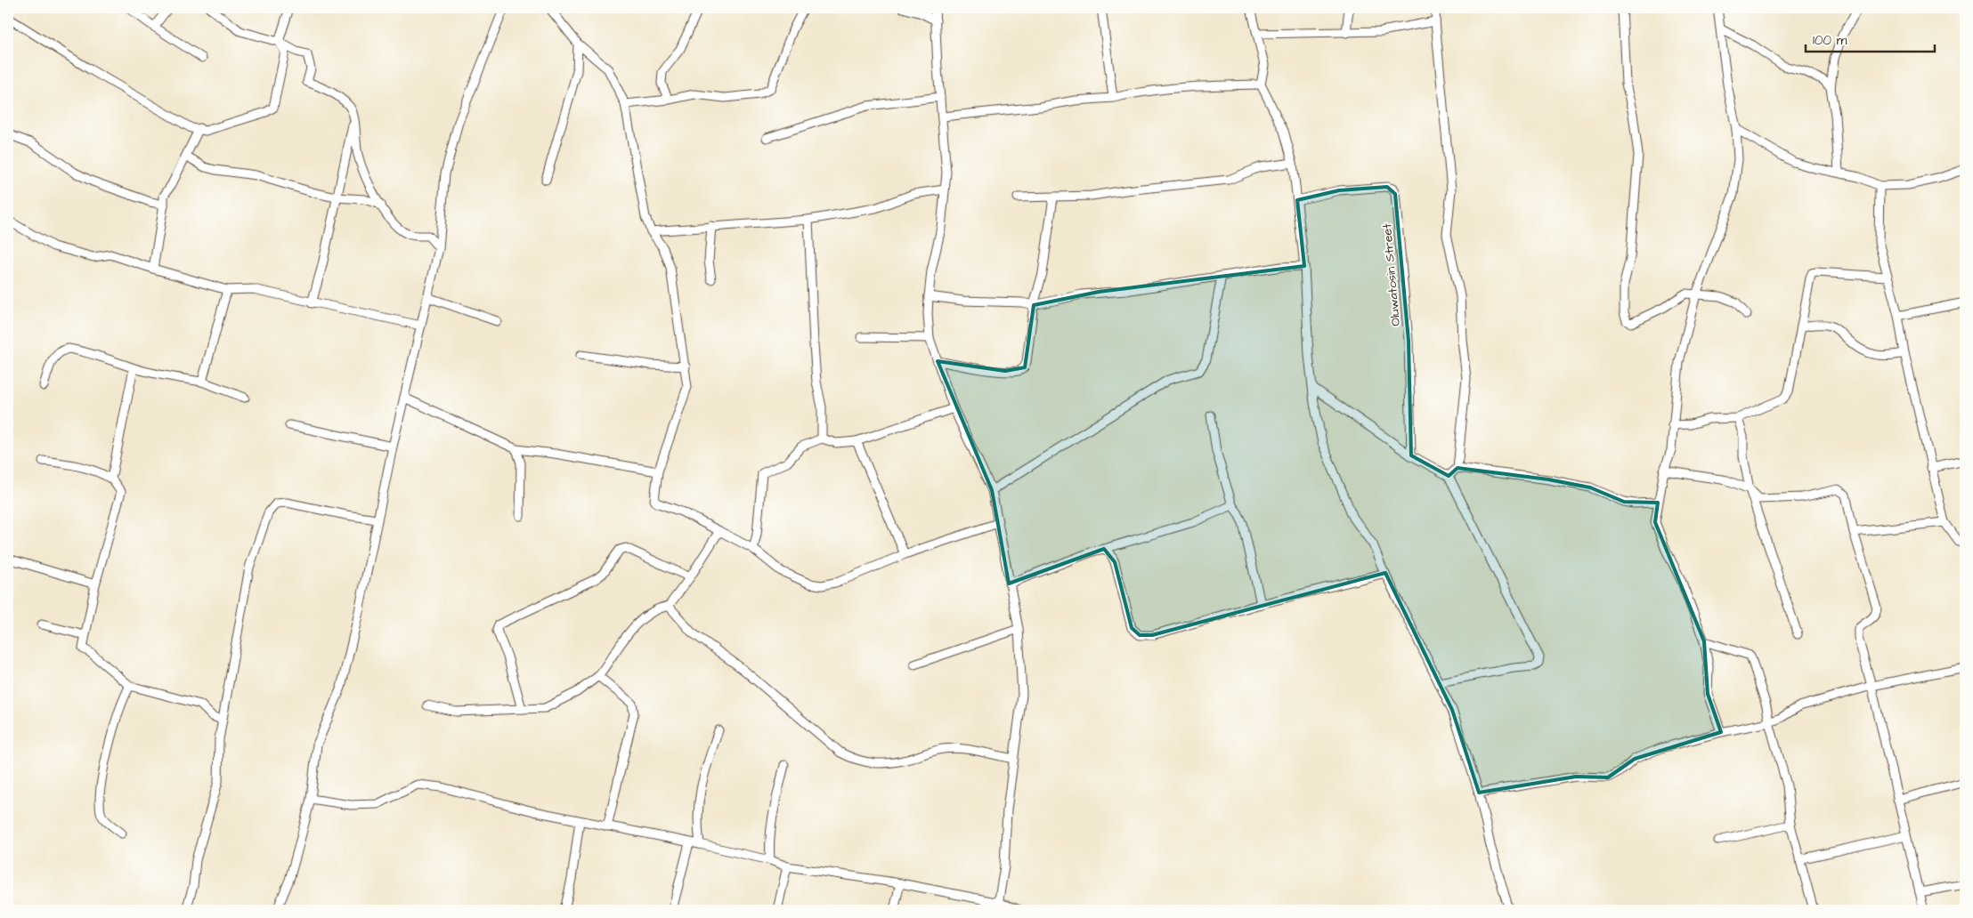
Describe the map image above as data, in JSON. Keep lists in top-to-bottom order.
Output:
{
  "streets": {
    "street": ["Oluwatosin Street"]
  },
  "scale_bar": "100 m"
}
